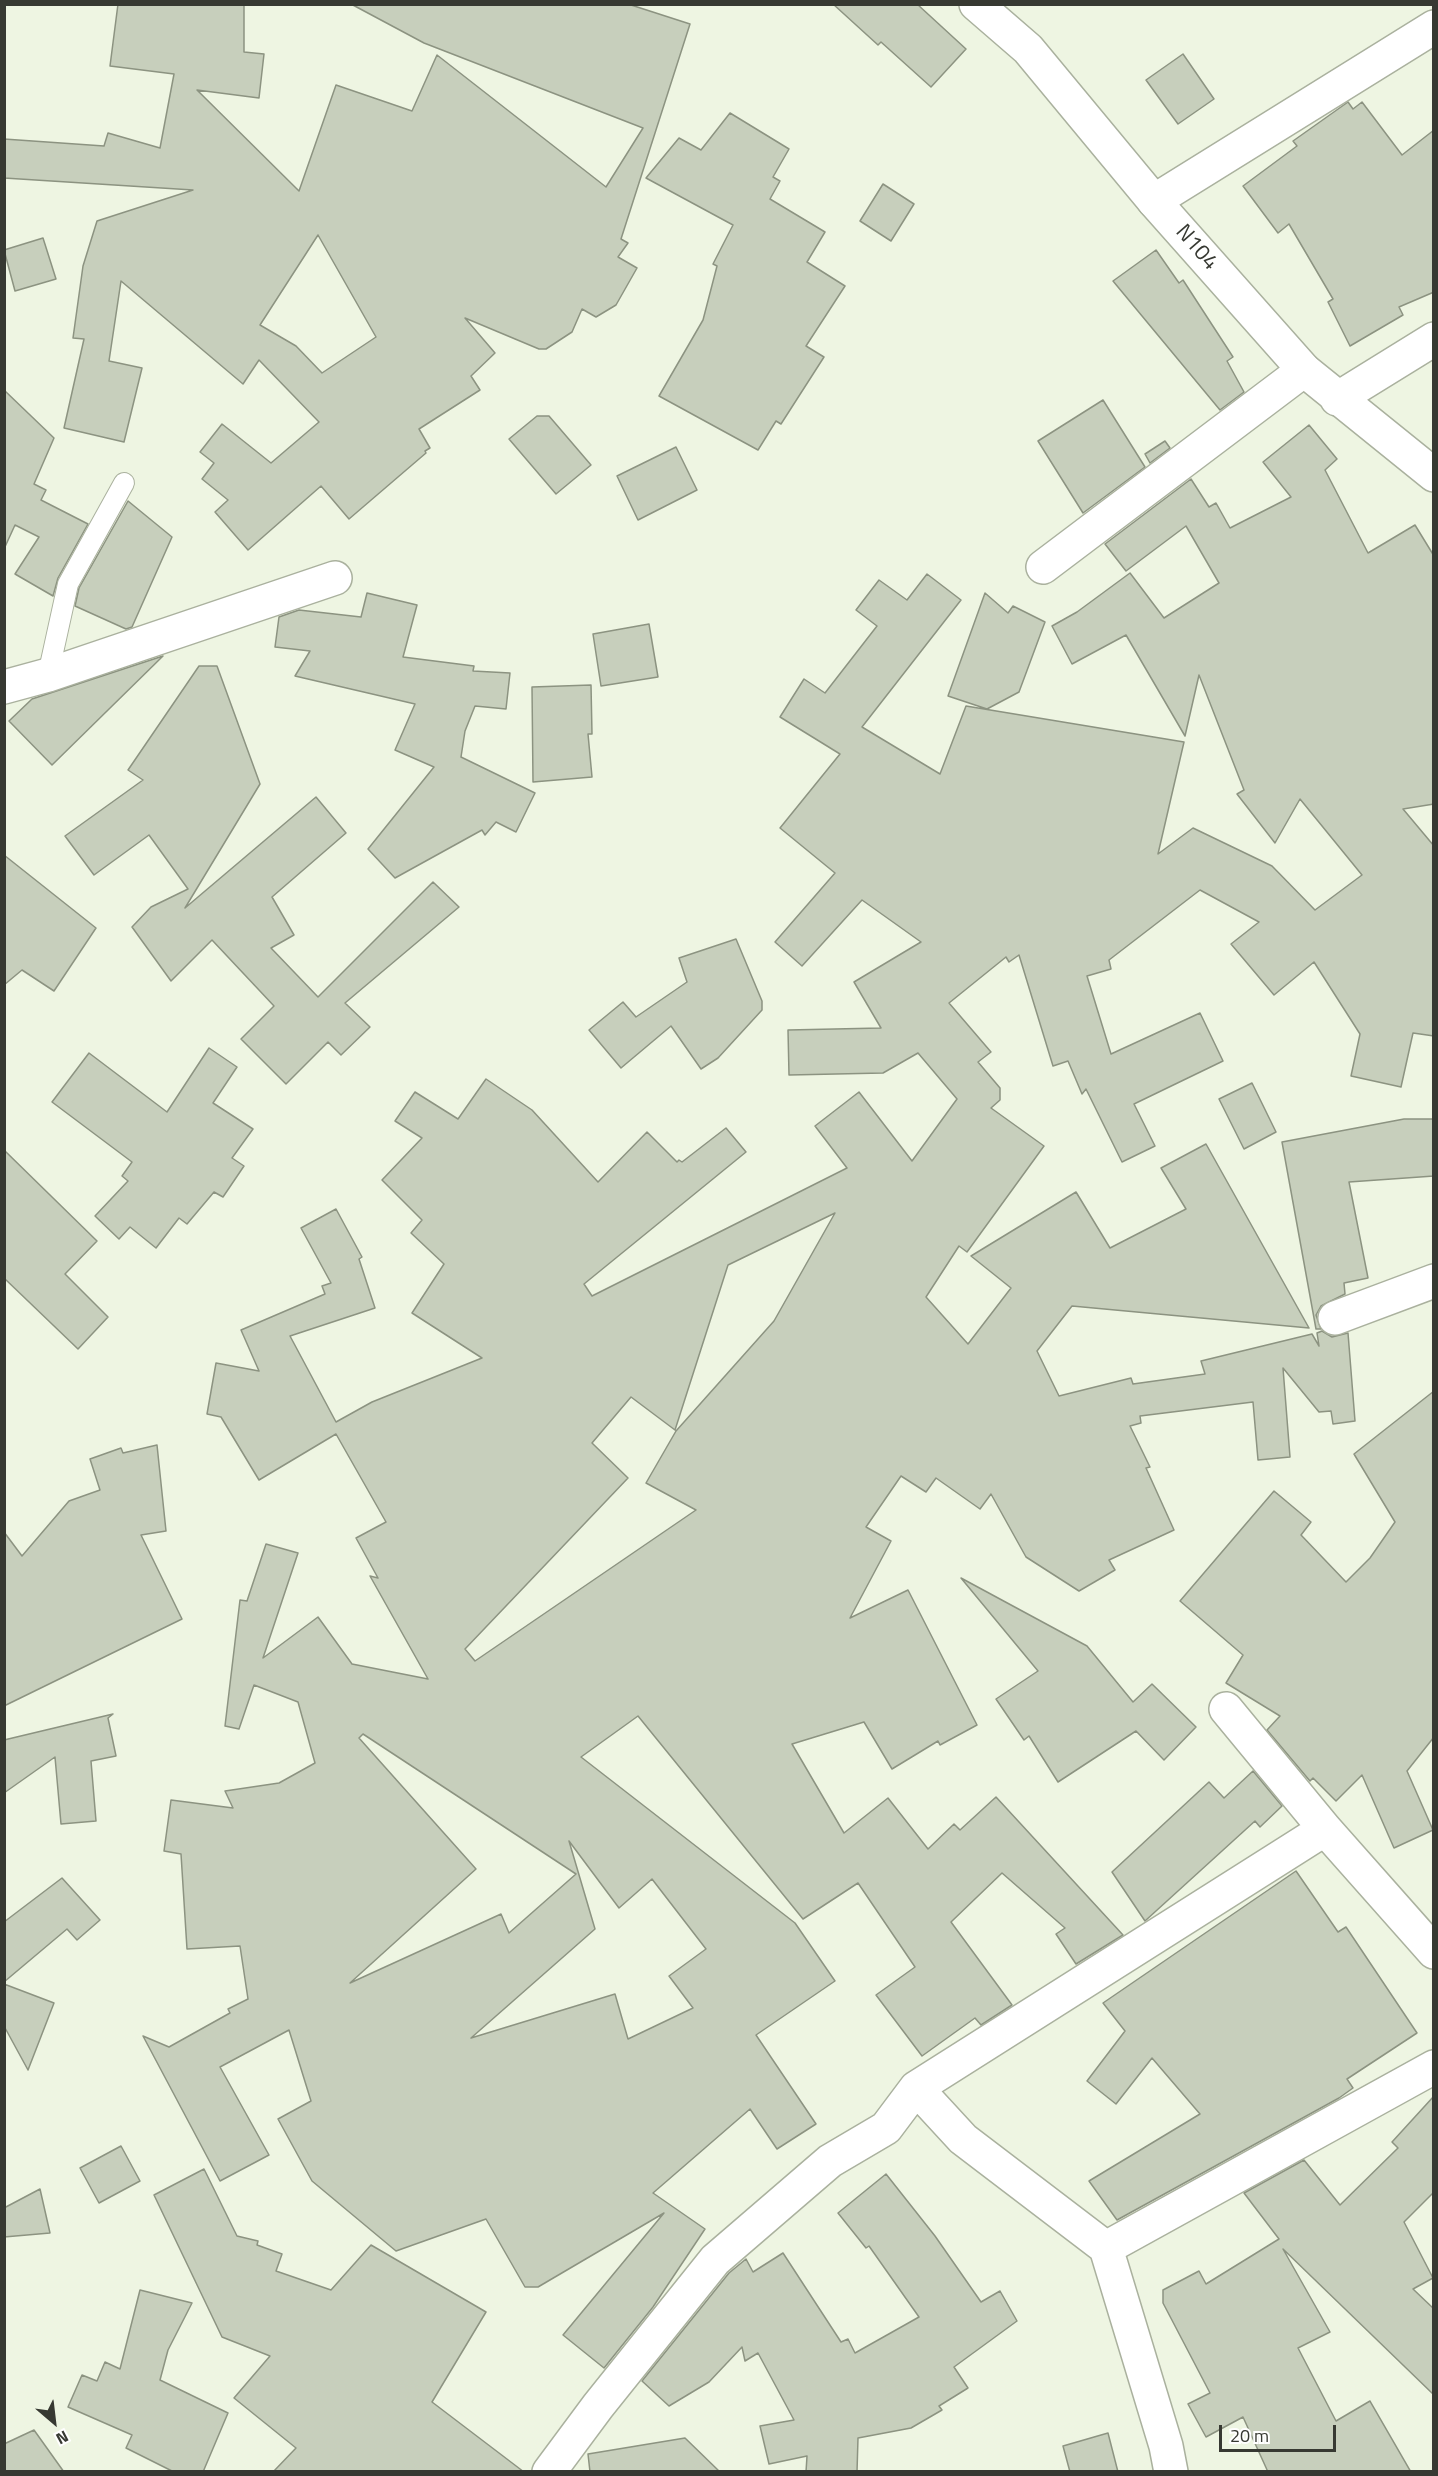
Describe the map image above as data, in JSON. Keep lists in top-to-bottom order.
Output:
{
  "streets": {
    "street": ["N104"]
  },
  "scale_bar": "20 m",
  "north": "bottom right"
}
